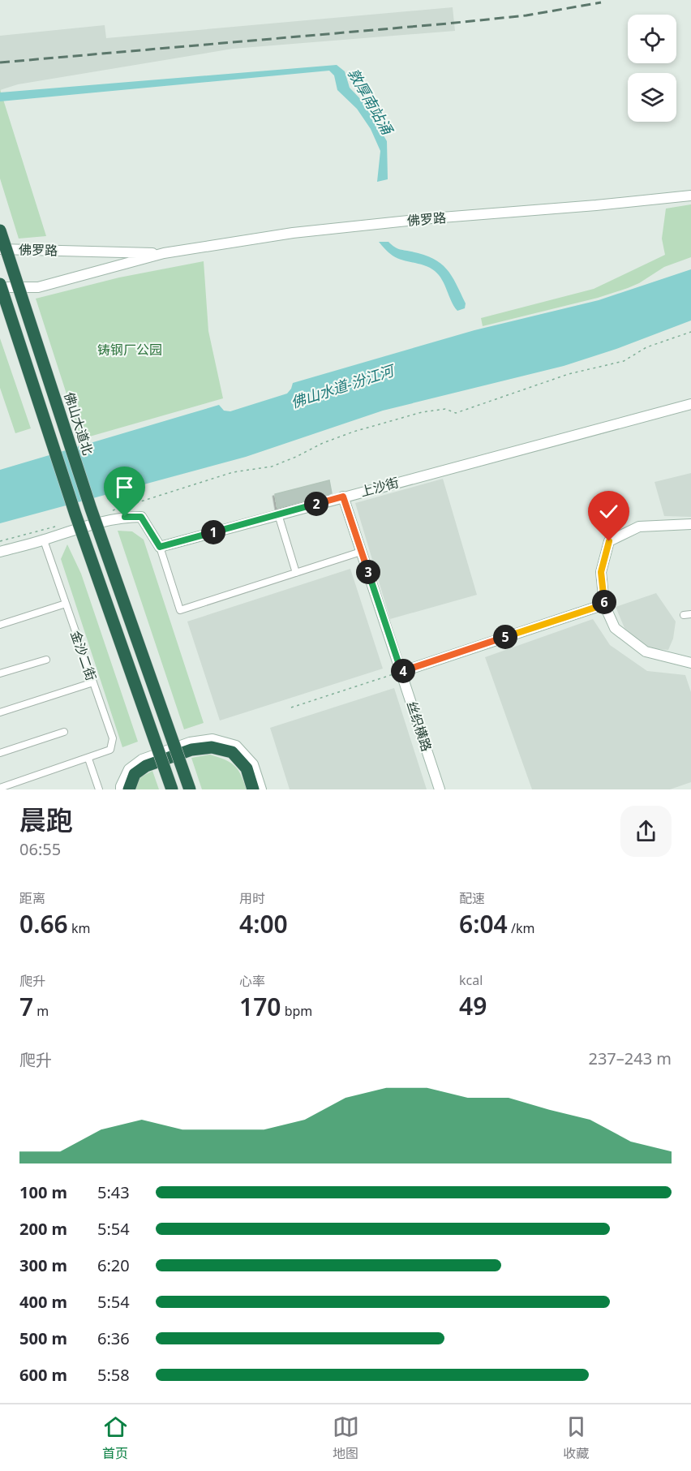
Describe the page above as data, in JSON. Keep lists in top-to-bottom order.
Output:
{
  "streets": {
    "highway": ["佛山大道北"],
    "street": [
      "佛罗路",
      "上沙街",
      "金沙二街",
      "丝织横路"
    ]
  },
  "crossings": [
    ["上沙街", "丝织横路"]
  ],
  "water": ["敦厚南站涌", "佛山水道-汾江河"],
  "parks": ["铸钢厂公园"],
  "page": {
    "pins": [
      "2",
      "1",
      "3",
      "6",
      "5",
      "4"
    ],
    "heading": ["晨跑", "06:55"],
    "stats": [
      ["距离", "0.66 km"],
      ["用时", "4:00"],
      ["配速", "6:04 /km"],
      ["爬升", "7 m"],
      ["心率", "170 bpm"],
      ["kcal", "49"]
    ],
    "chart": ["爬升", "237–243 m"],
    "list": [
      {
        "name": "100 m",
        "note": "5:43"
      },
      {
        "name": "200 m",
        "note": "5:54"
      },
      {
        "name": "300 m",
        "note": "6:20"
      },
      {
        "name": "400 m",
        "note": "5:54"
      },
      {
        "name": "500 m",
        "note": "6:36"
      },
      {
        "name": "600 m",
        "note": "5:58"
      }
    ],
    "tabs": ["首页", "地图", "收藏"]
  }
}
